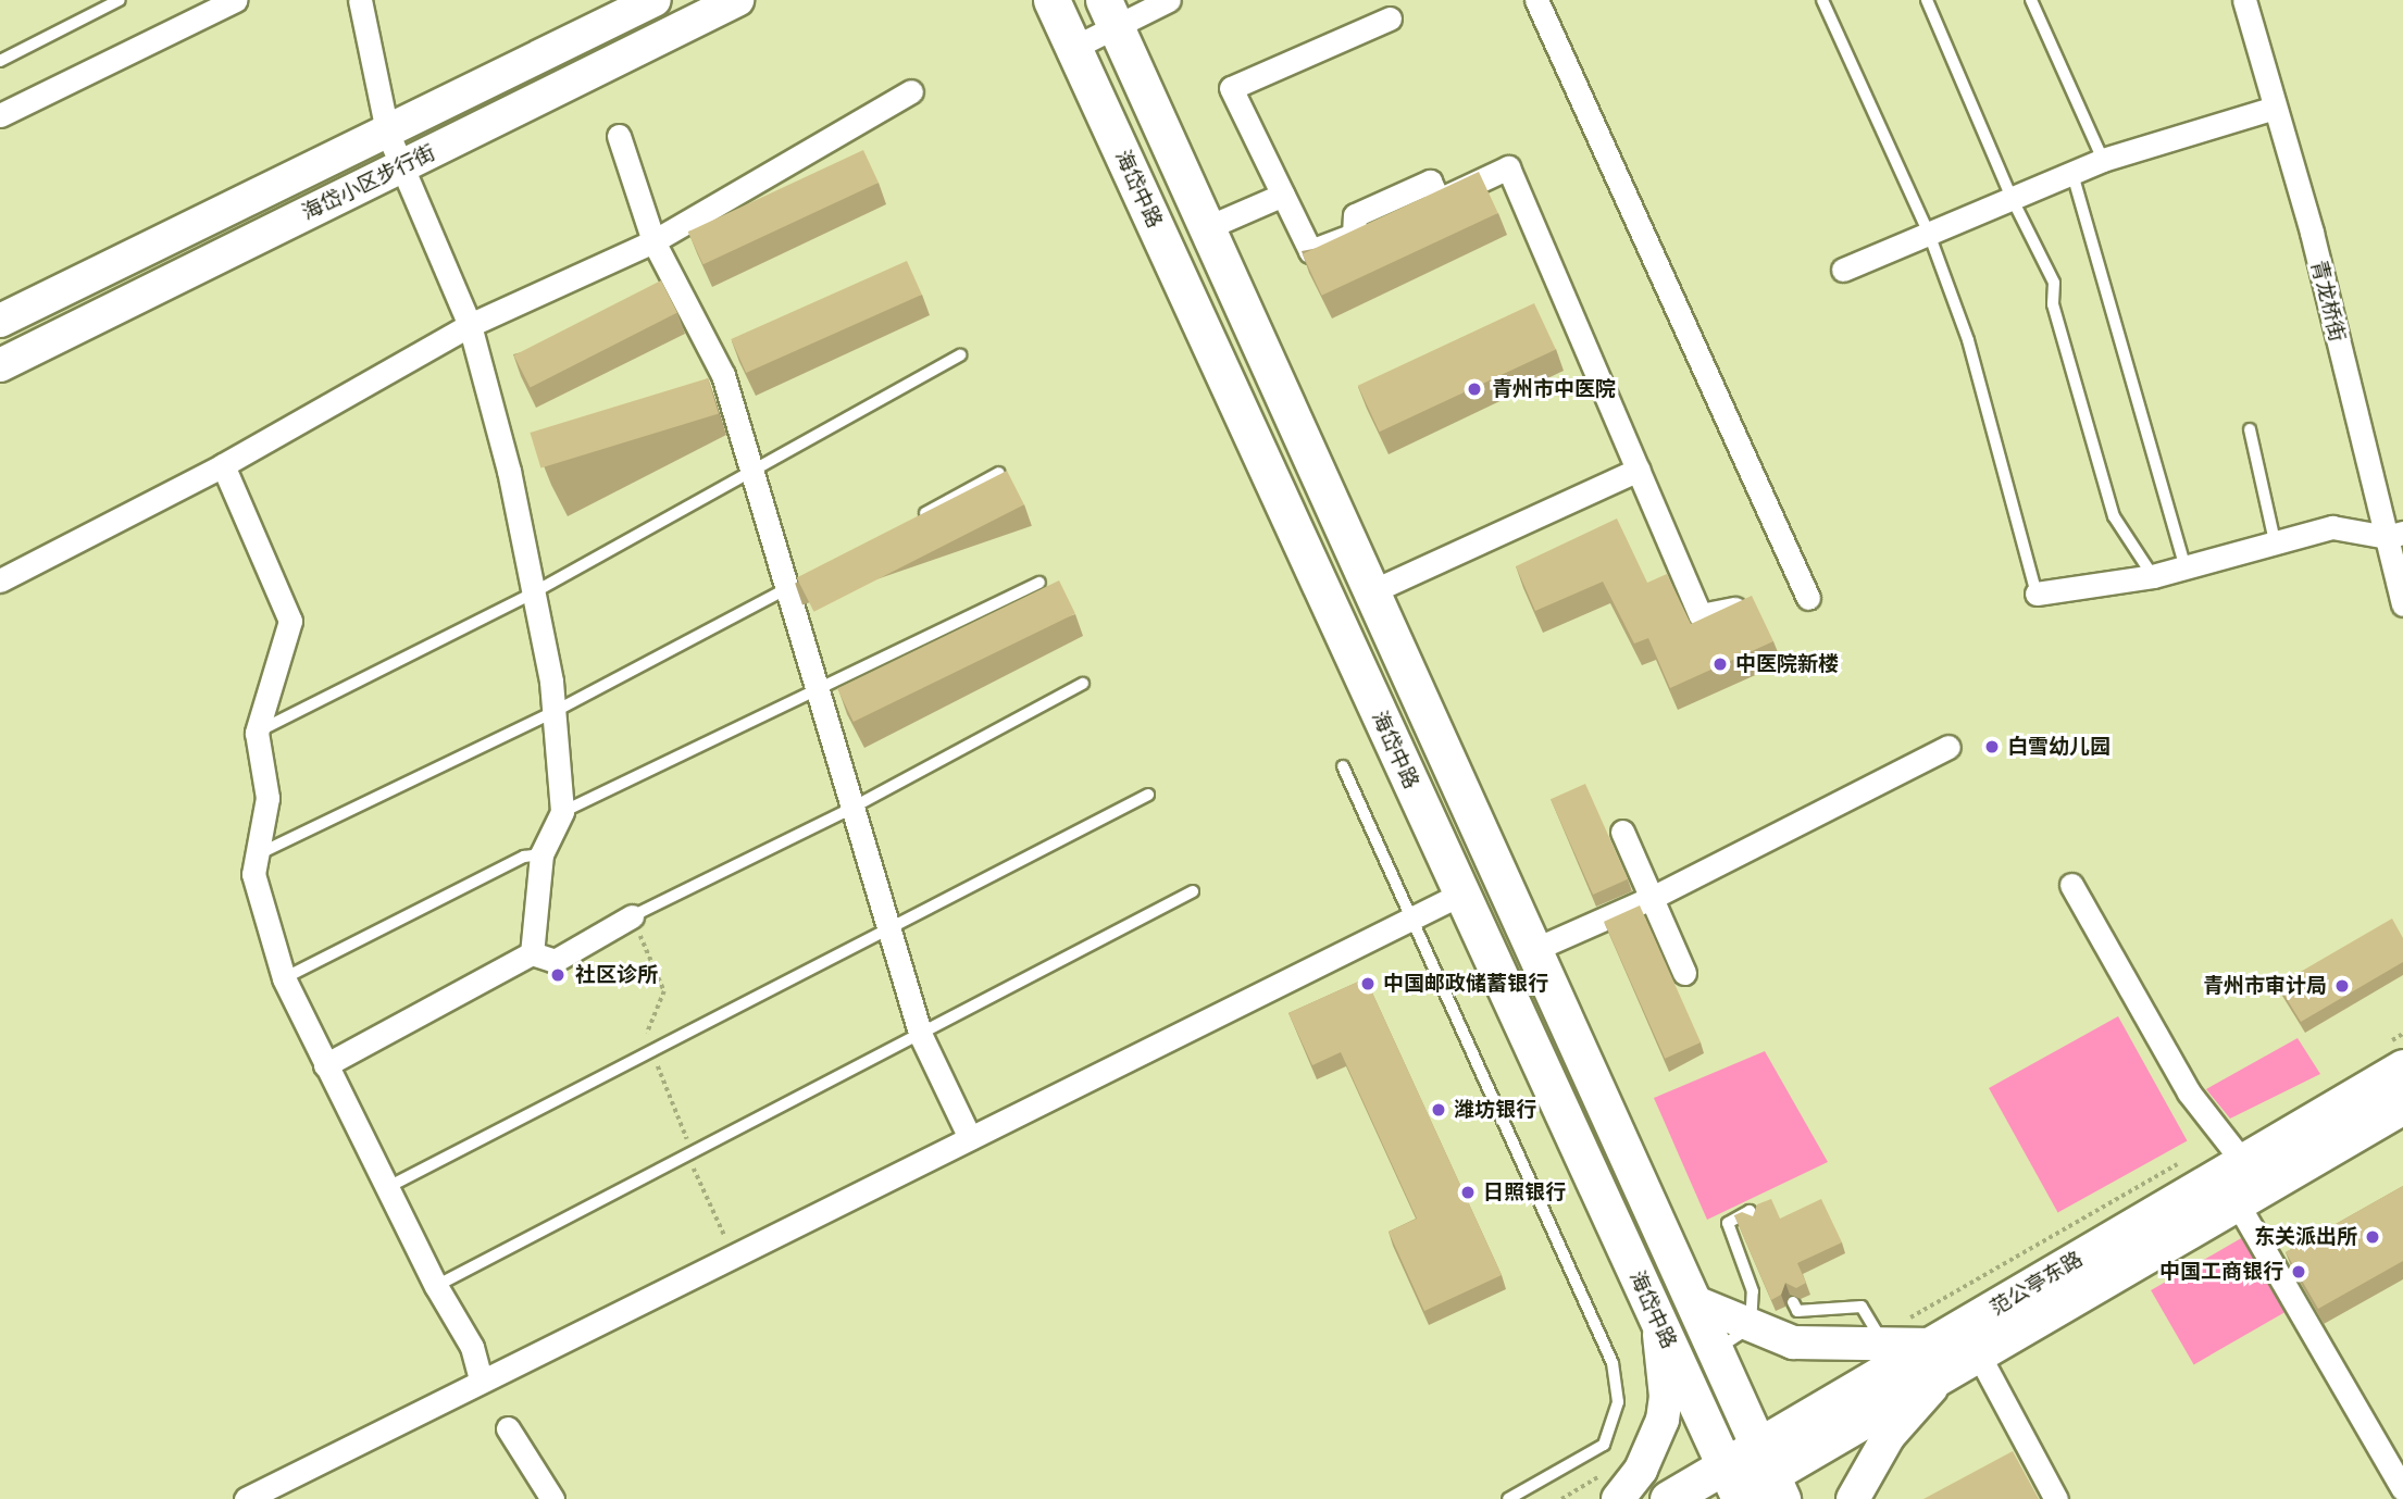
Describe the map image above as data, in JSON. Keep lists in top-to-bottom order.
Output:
{
  "streets": {
    "main road": ["海岱中路", "范公亭东路"],
    "street": ["海岱小区步行街", "青龙桥街"]
  },
  "crossings": [
    ["海岱中路", "范公亭东路"]
  ],
  "places": [
    "青州市中医院",
    "中医院新楼",
    "白雪幼儿园",
    "社区诊所",
    "中国邮政储蓄银行",
    "青州市审计局",
    "潍坊银行",
    "日照银行",
    "东关派出所",
    "中国工商银行"
  ]
}
